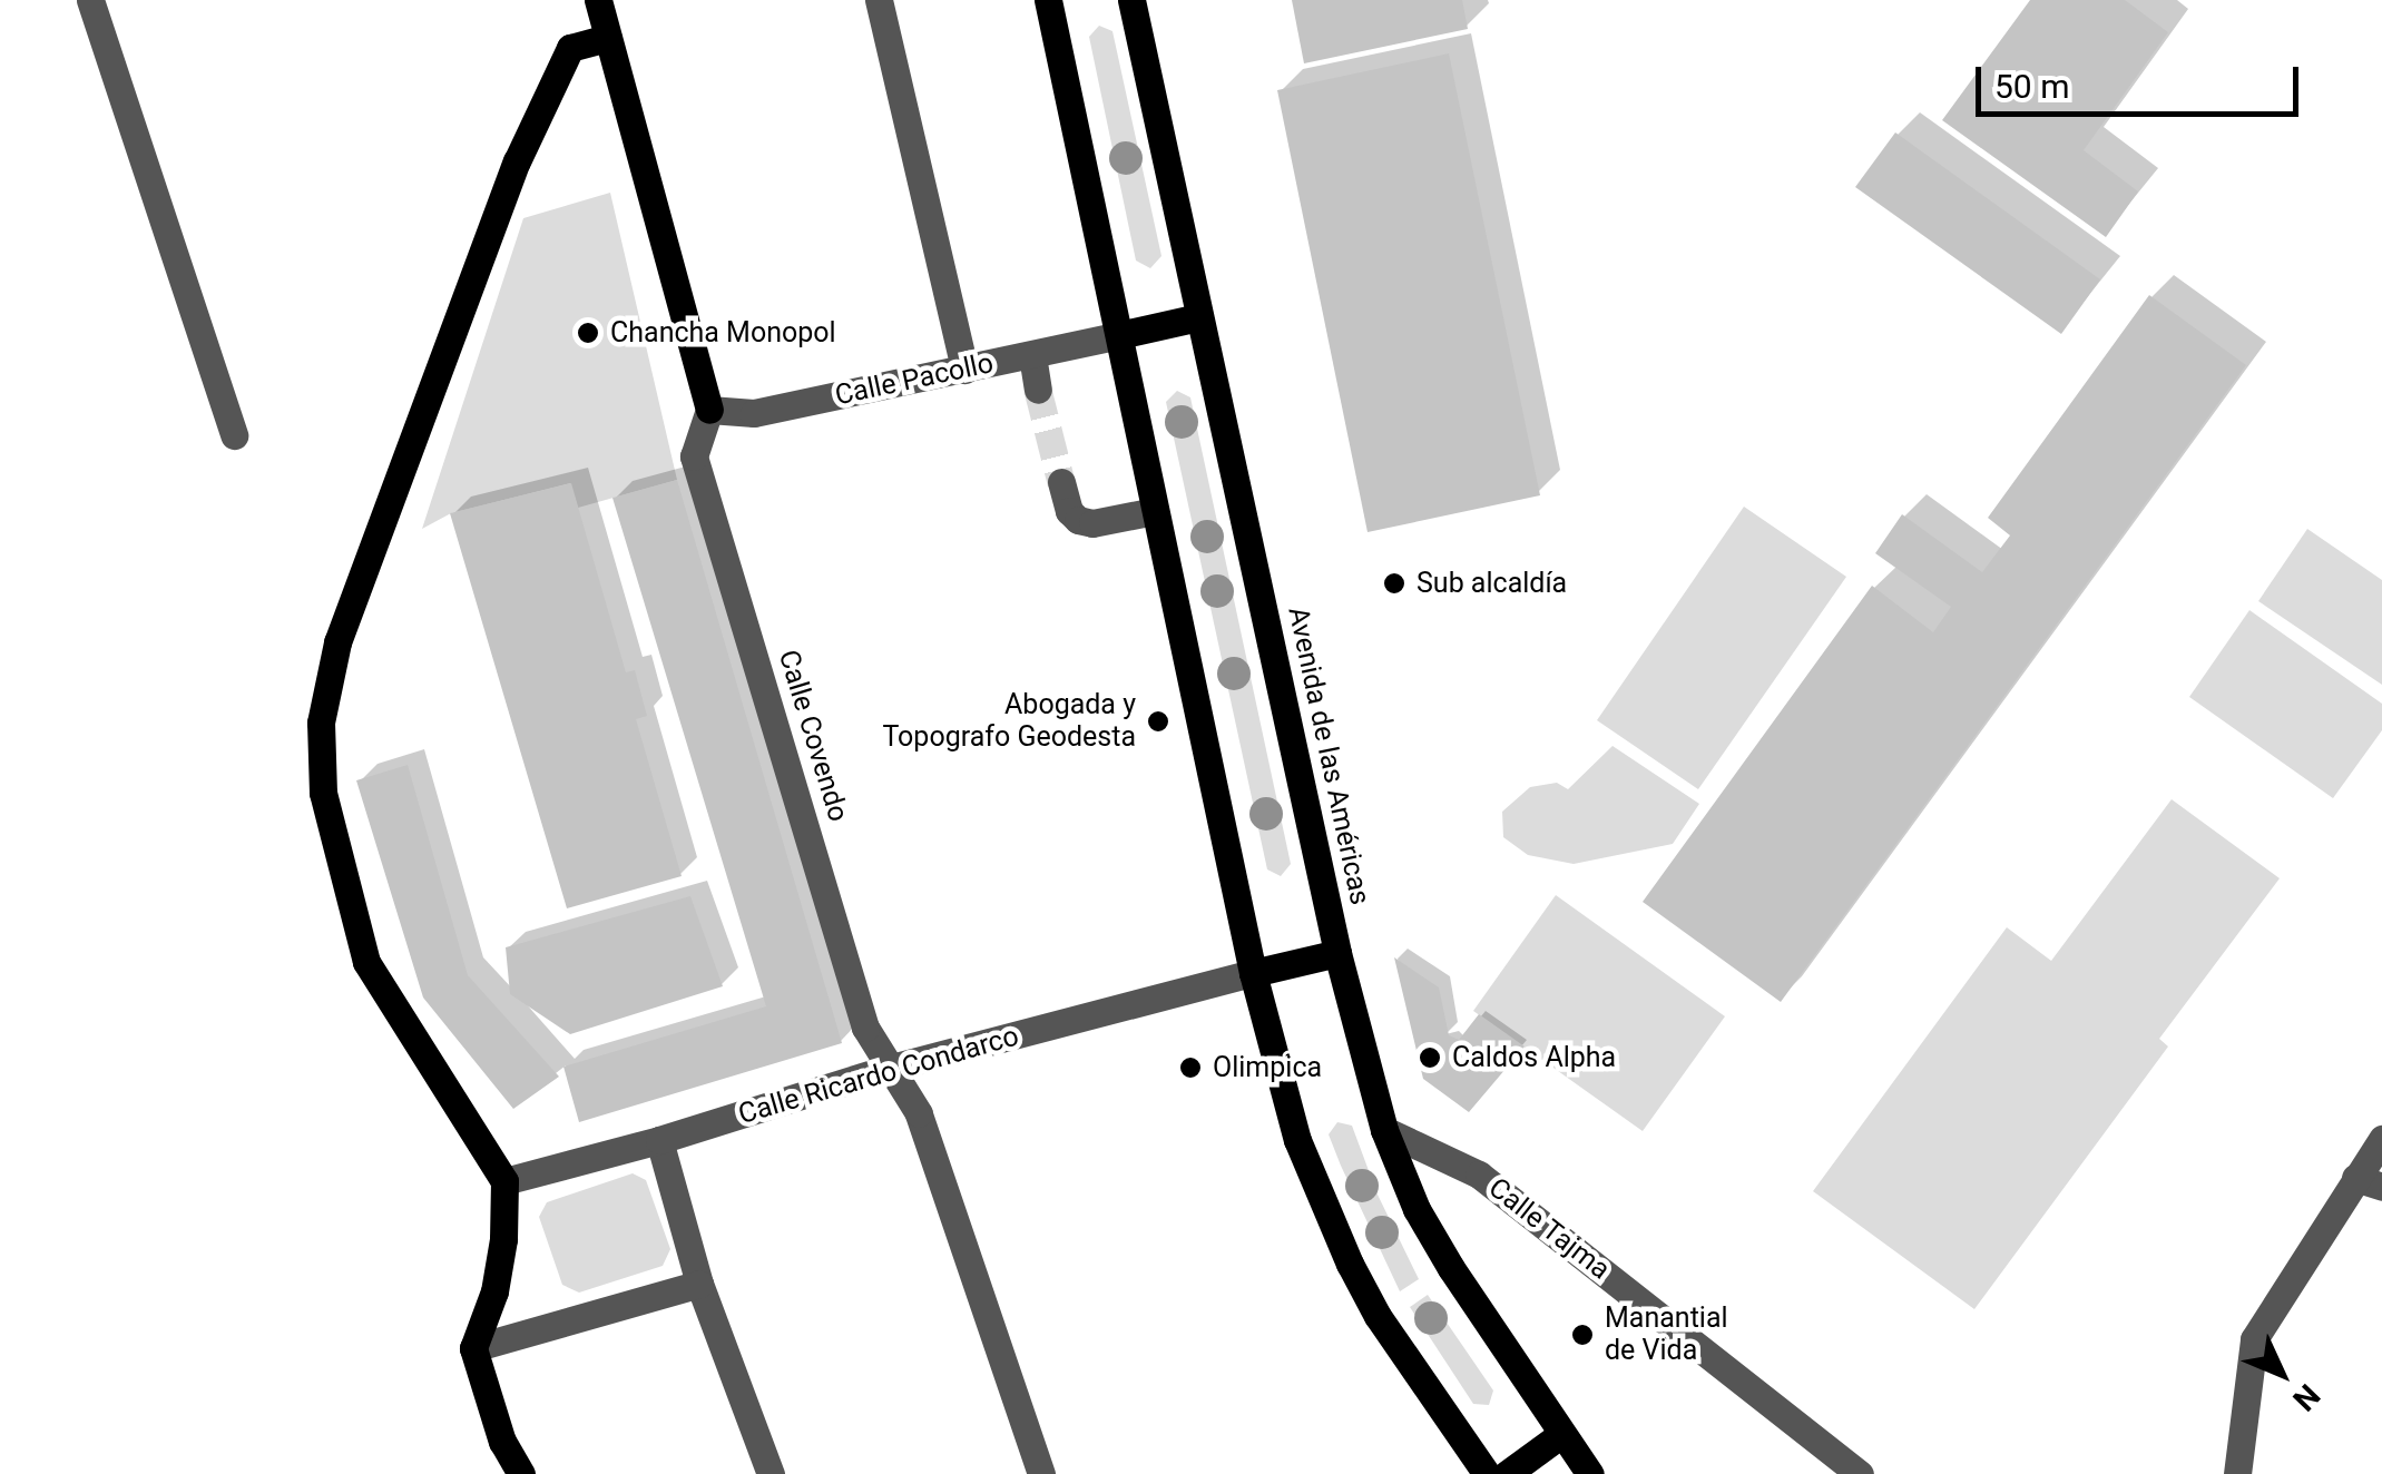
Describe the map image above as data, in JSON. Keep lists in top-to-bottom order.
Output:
{
  "streets": {
    "main road": ["Calle Covendo", "Avenida de las Américas"],
    "street": ["Calle Pacollo", "Calle Ricardo Condarco", "Calle Tajma"]
  },
  "crossings": [
    ["Calle Pacollo", "Calle Covendo"],
    ["Calle Covendo", "Calle Ricardo Condarco"],
    ["Avenida de las Américas", "Calle Tajma"]
  ],
  "places": [
    "Chancha Monopol",
    "Sub alcaldía",
    "Abogada y Topografo Geodesta",
    "Caldos Alpha",
    "Olimpica",
    "Manantial de Vida"
  ],
  "scale_bar": "50 m",
  "north": "bottom right"
}
